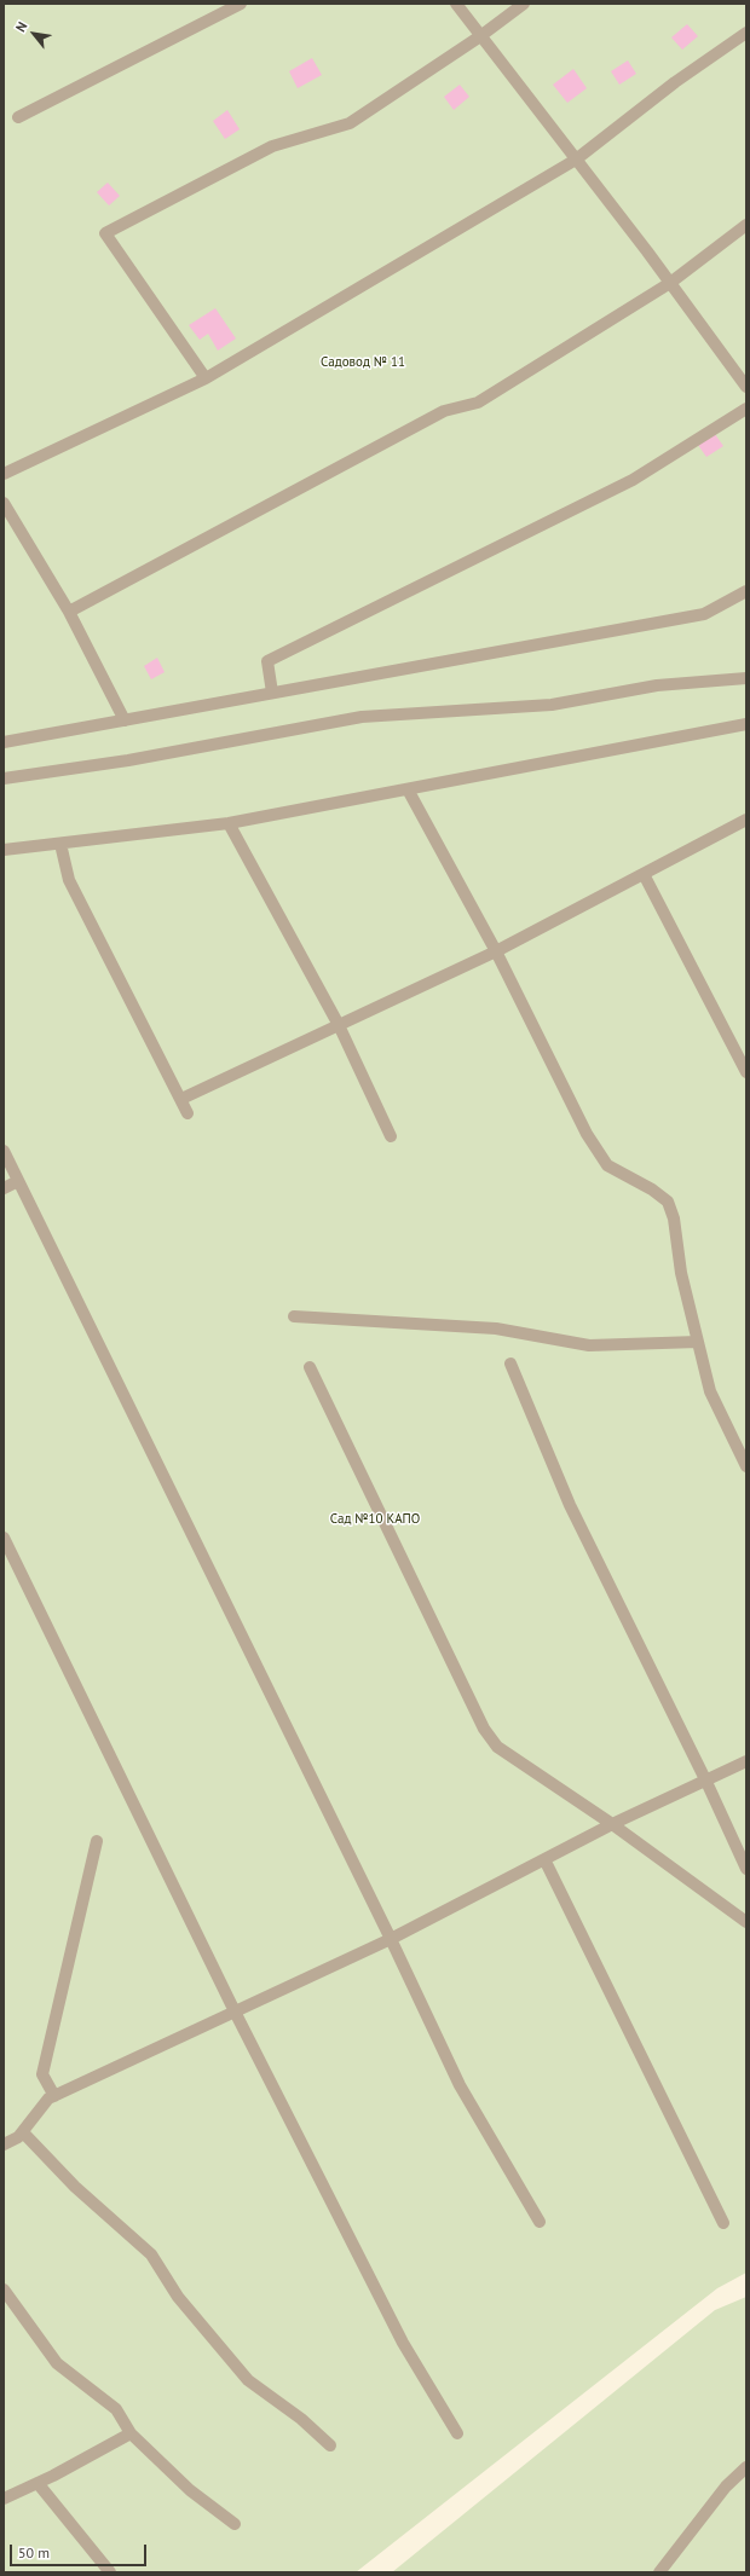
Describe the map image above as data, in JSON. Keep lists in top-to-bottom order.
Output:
{
  "parks": ["Садовод № 11", "Сад №10 КАПО"],
  "scale_bar": "50 m",
  "north": "top left"
}
